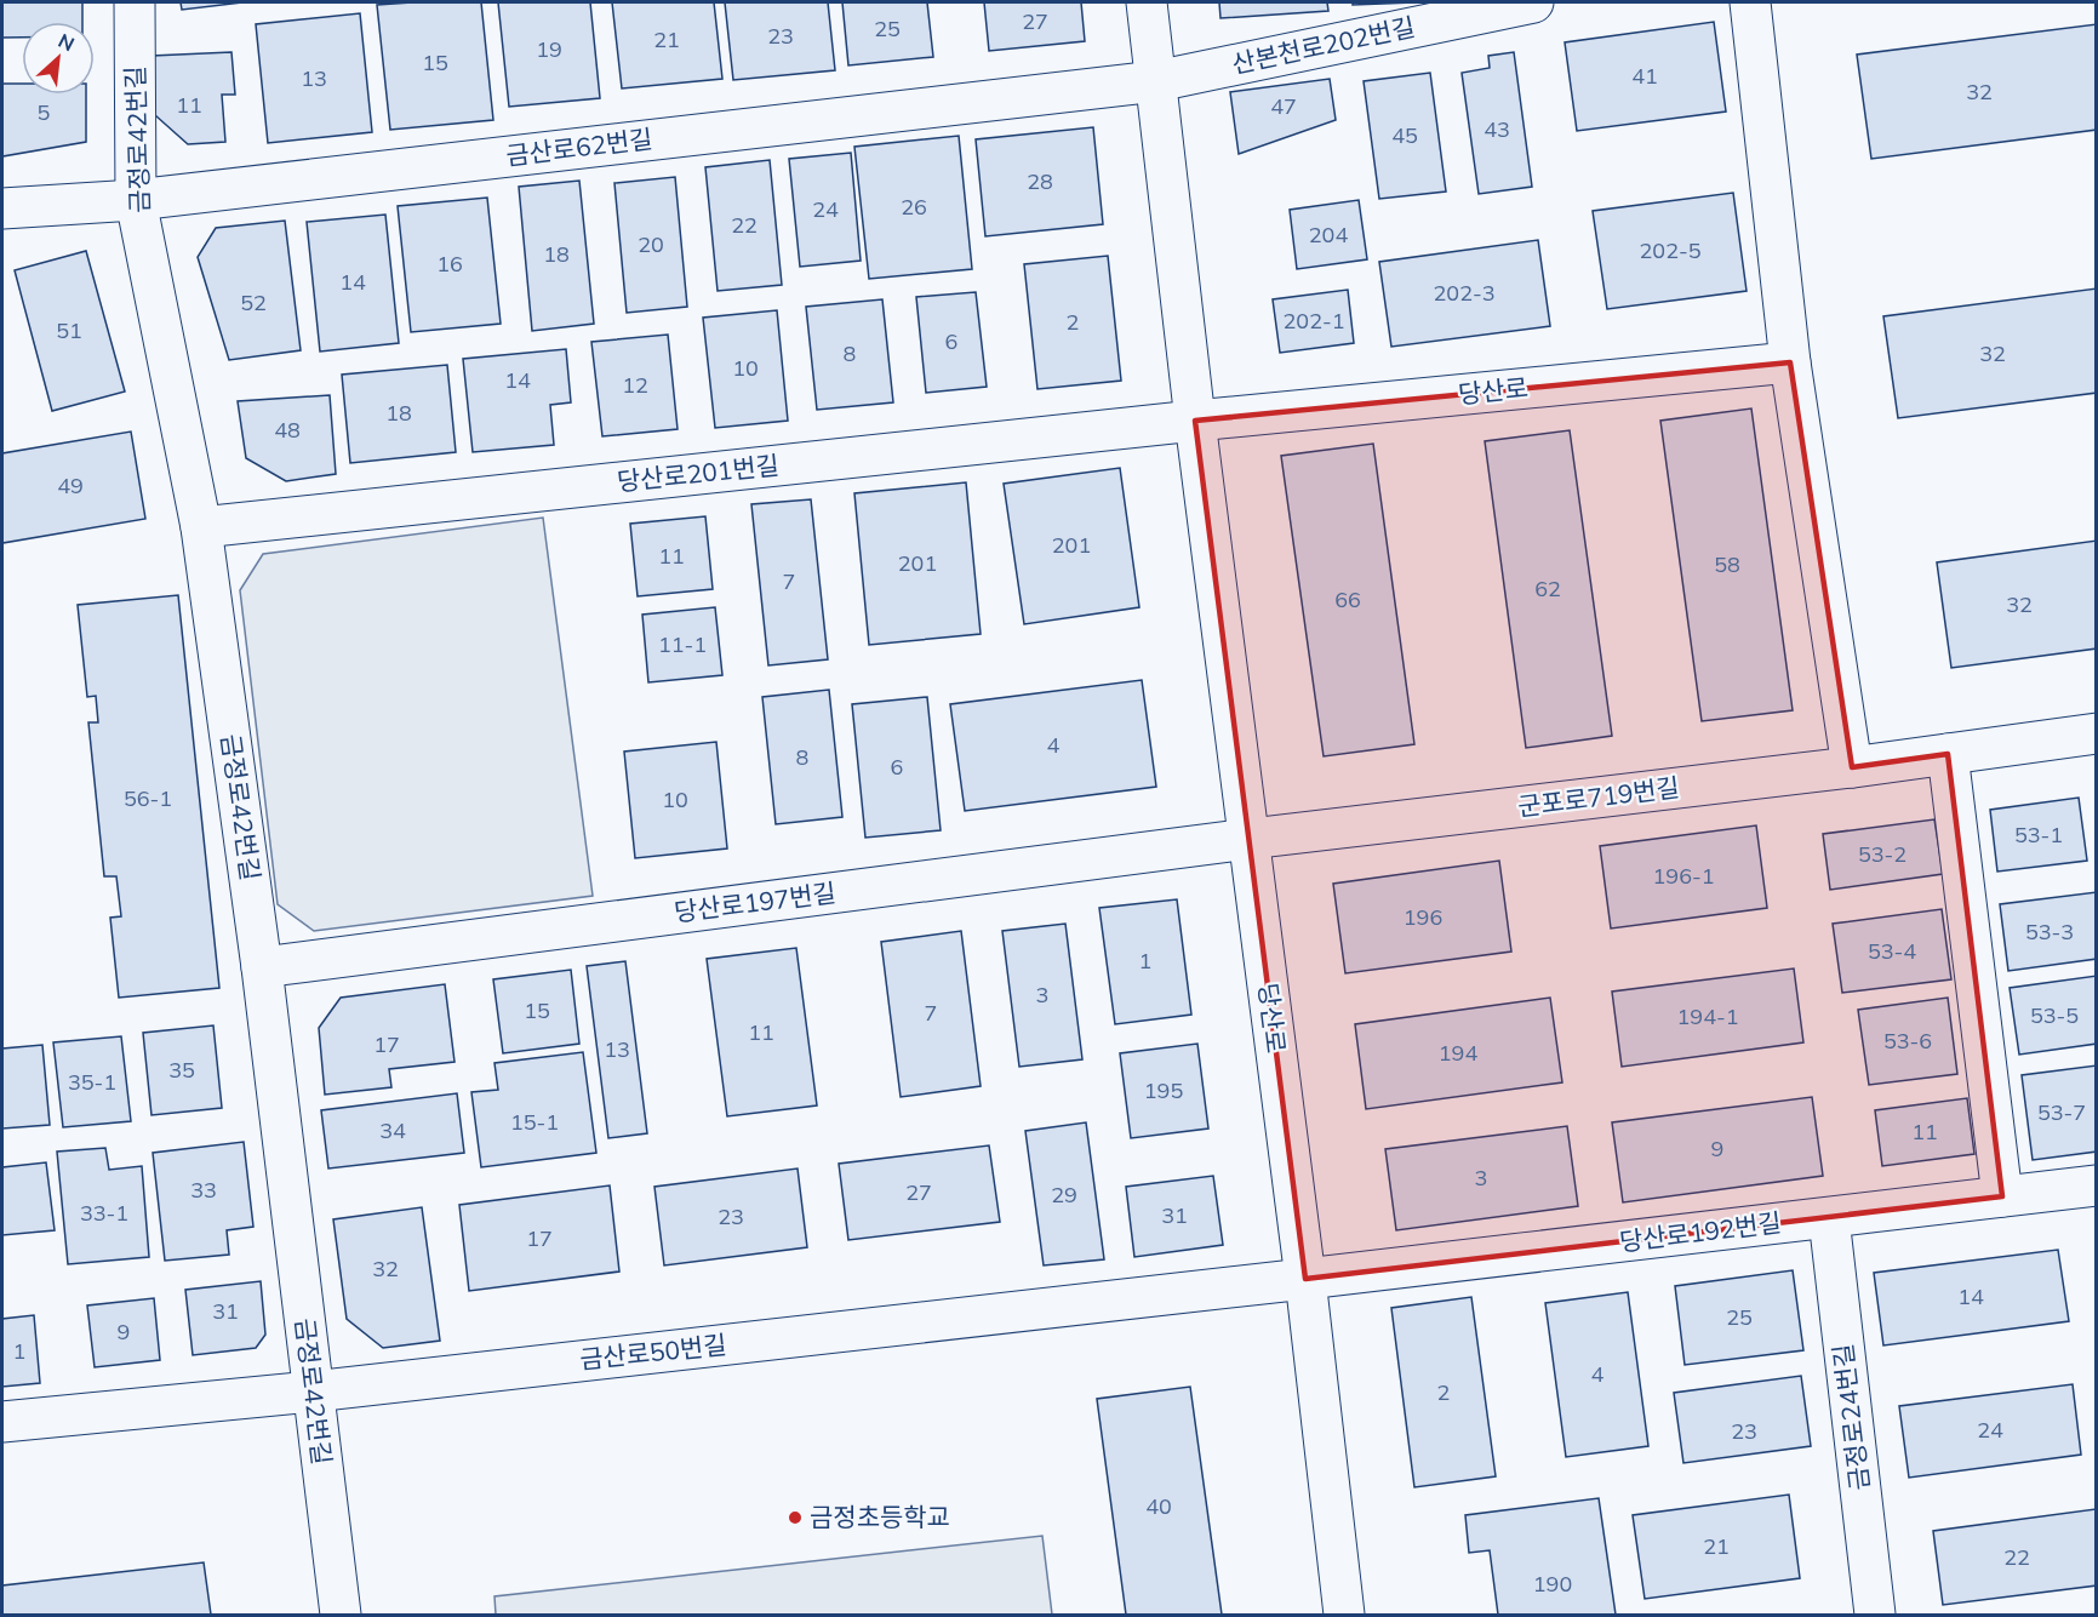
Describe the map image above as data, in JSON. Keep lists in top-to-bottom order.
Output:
{
  "streets": {
    "street": [
      "산본천로202번길",
      "금정로42번길",
      "금산로62번길",
      "당산로",
      "당산로201번길",
      "군포로719번길",
      "당산로197번길",
      "당산로192번길",
      "금산로50번길",
      "금정로24번길"
    ]
  },
  "crossings": [
    ["산본천로202번길", "금산로62번길"],
    ["산본천로202번길", "당산로"],
    ["금정로42번길", "금산로62번길"],
    ["금정로42번길", "당산로201번길"],
    ["금정로42번길", "당산로197번길"],
    ["금정로42번길", "금산로50번길"],
    ["금산로62번길", "당산로"],
    ["당산로", "당산로201번길"],
    ["당산로", "군포로719번길"],
    ["당산로", "당산로197번길"],
    ["당산로", "당산로192번길"],
    ["당산로", "금산로50번길"],
    ["군포로719번길", "당산로197번길"],
    ["당산로192번길", "금산로50번길"],
    ["당산로192번길", "금정로24번길"]
  ],
  "places": ["금정초등학교"],
  "house_numbers": [
    "27",
    "25",
    "23",
    "21",
    "19",
    "15",
    "41",
    "13",
    "32",
    "11",
    "47",
    "5",
    "43",
    "45",
    "28",
    "26",
    "24",
    "22",
    "204",
    "20",
    "202-5",
    "18",
    "16",
    "14",
    "202-3",
    "52",
    "202-1",
    "2",
    "51",
    "6",
    "8",
    "32",
    "10",
    "14",
    "12",
    "18",
    "48",
    "49",
    "201",
    "11",
    "201",
    "58",
    "7",
    "62",
    "66",
    "32",
    "11-1",
    "4",
    "8",
    "6",
    "56-1",
    "10",
    "53-1",
    "53-2",
    "196-1",
    "196",
    "53-3",
    "53-4",
    "1",
    "3",
    "15",
    "7",
    "53-5",
    "194-1",
    "11",
    "53-6",
    "17",
    "13",
    "194",
    "35",
    "35-1",
    "195",
    "53-7",
    "15-1",
    "34",
    "11",
    "9",
    "3",
    "33",
    "27",
    "29",
    "33-1",
    "31",
    "23",
    "17",
    "32",
    "14",
    "31",
    "25",
    "9",
    "1",
    "4",
    "2",
    "24",
    "23",
    "40",
    "21",
    "22",
    "190"
  ],
  "north": "top right"
}
